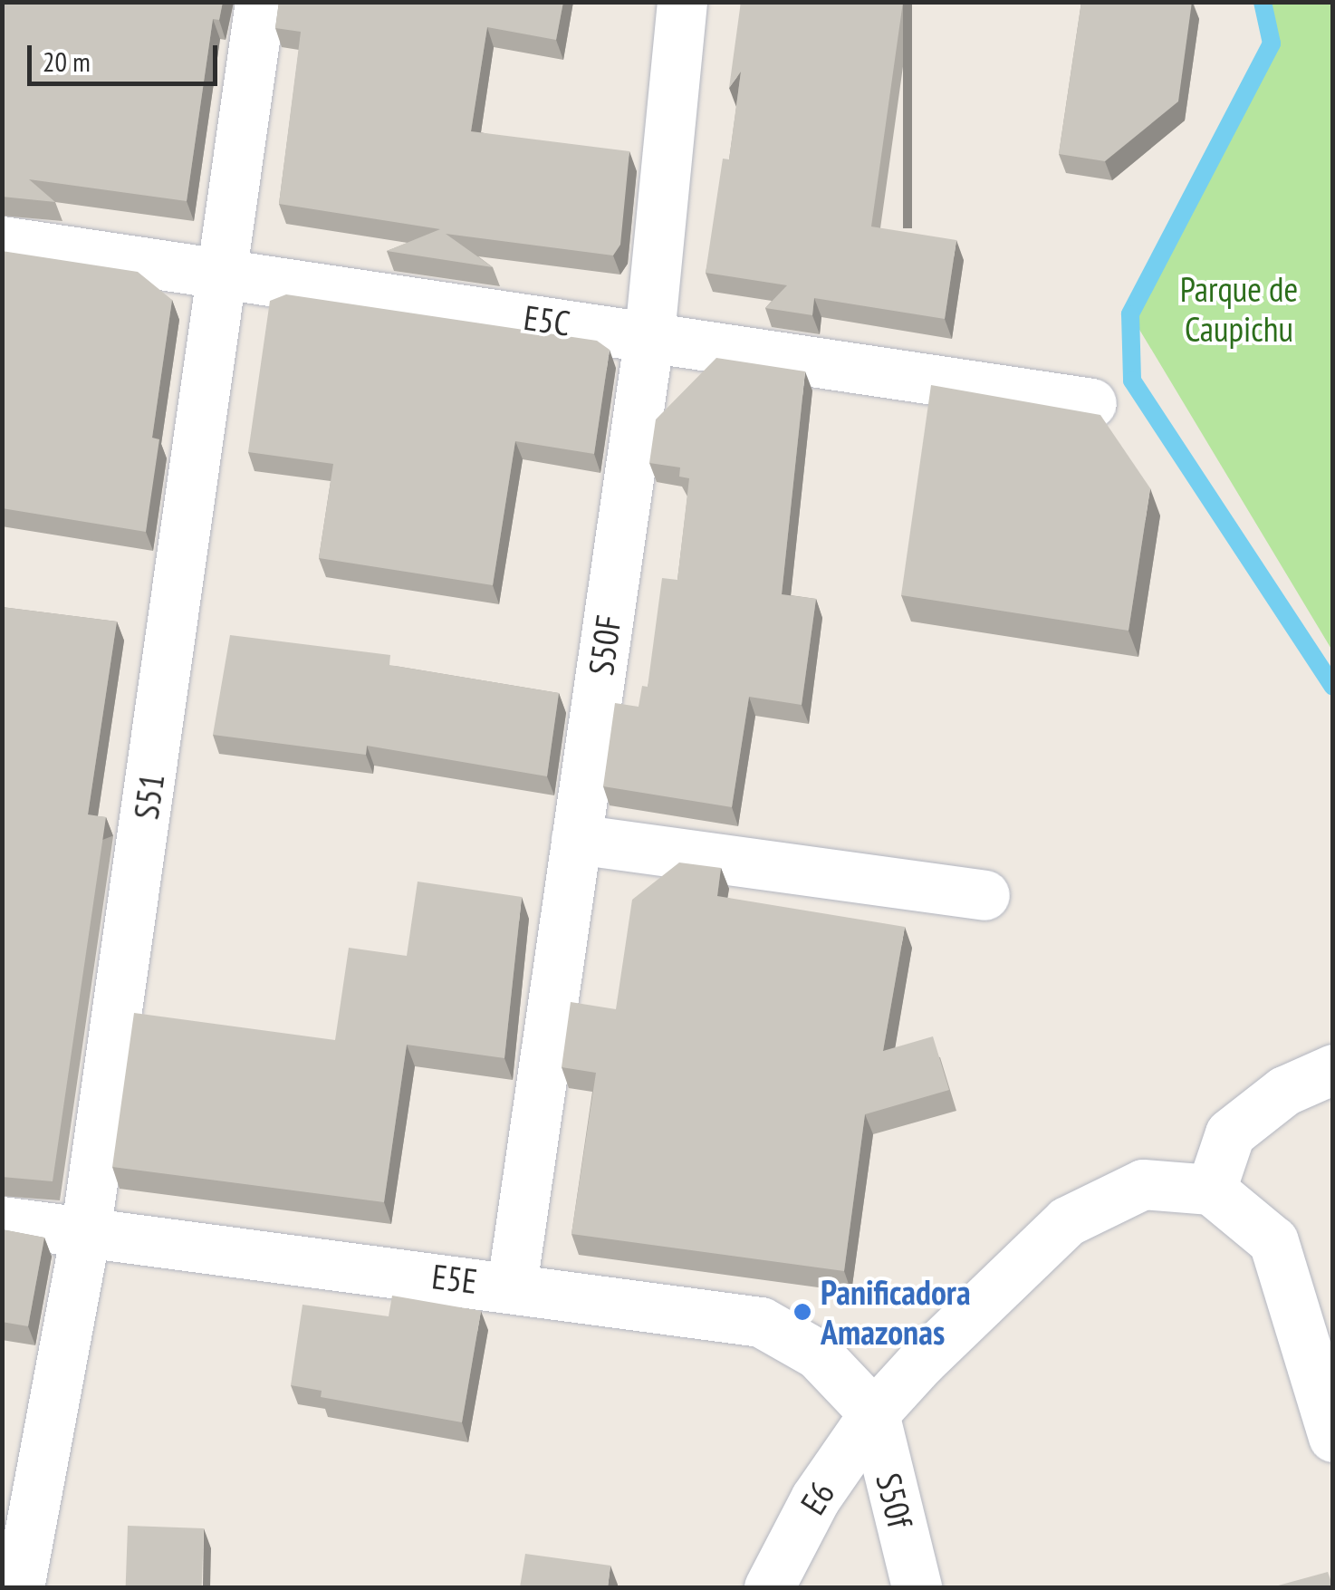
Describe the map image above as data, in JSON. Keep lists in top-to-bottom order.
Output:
{
  "streets": {
    "street": [
      "E5C",
      "S50F",
      "S51",
      "E5E",
      "E6",
      "S50f"
    ]
  },
  "crossings": [
    ["E5C", "S50F"],
    ["E5C", "S51"],
    ["S50F", "E5E"],
    ["S51", "E5E"],
    ["E5E", "E6"],
    ["E5E", "S50f"],
    ["E6", "S50f"]
  ],
  "parks": ["Parque de Caupichu"],
  "places": ["Panificadora Amazonas"],
  "scale_bar": "20 m"
}
